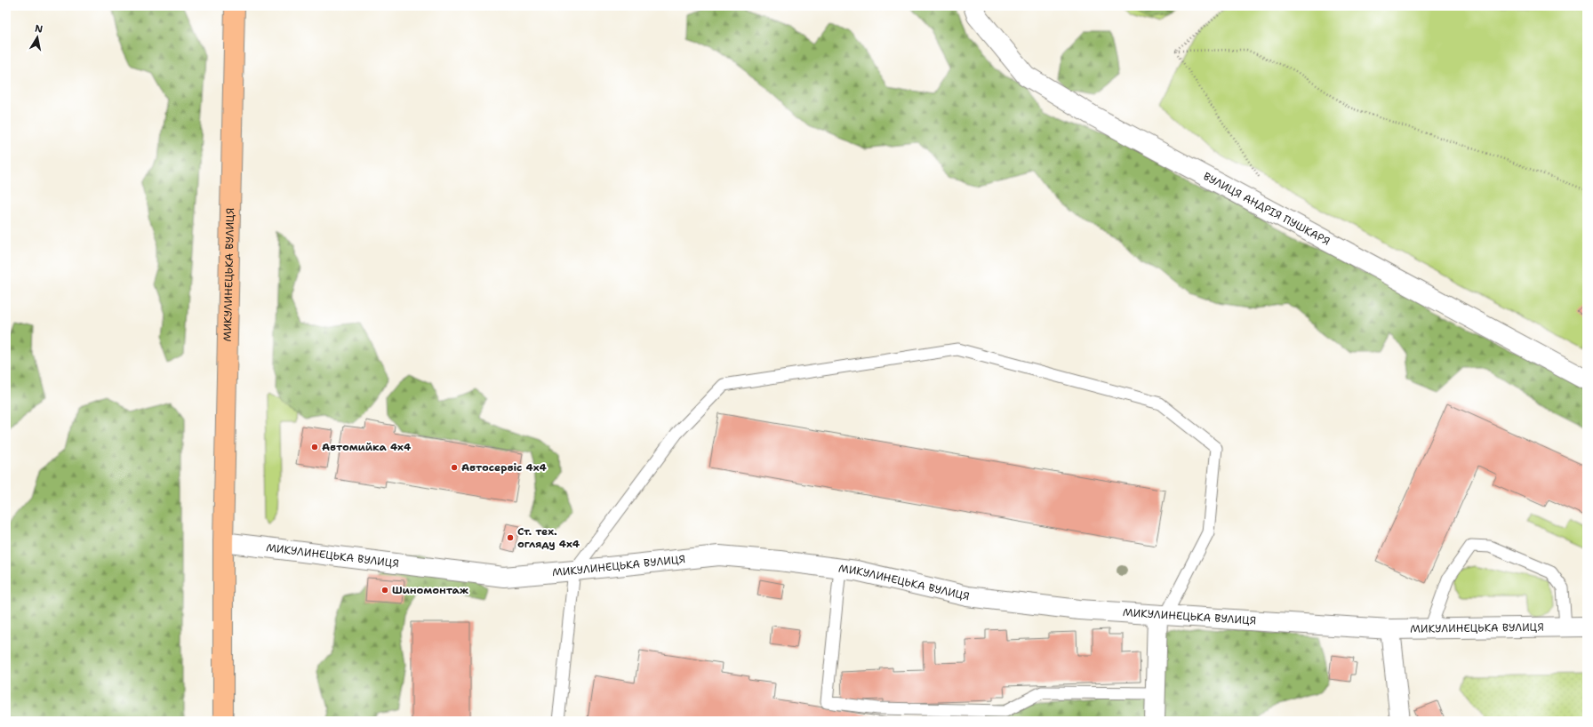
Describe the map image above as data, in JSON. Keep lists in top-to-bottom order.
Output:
{
  "streets": {
    "highway": ["МИКУЛИНЕЦЬКА ВУЛИЦЯ"],
    "street": ["ВУЛИЦЯ АНДРІЯ ПУШКАРЯ"]
  },
  "places": [
    "Автомийка 4х4",
    "Автосервіс 4х4",
    "Ст. тех. огляду 4х4",
    "Шиномонтаж"
  ],
  "north": "top"
}
